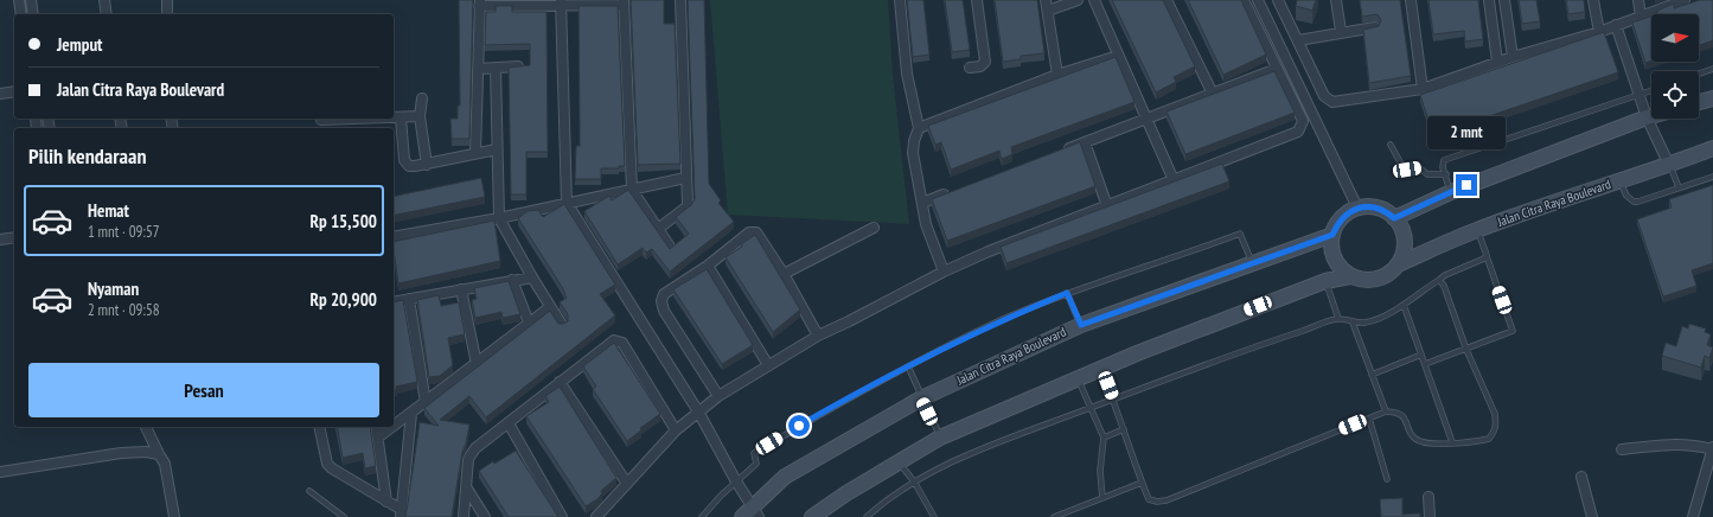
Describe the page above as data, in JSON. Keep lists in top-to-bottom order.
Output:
{
  "streets": {
    "main road": ["Jalan Citra Raya Boulevard"]
  },
  "north": "right",
  "page": {
    "banner": ["Jemput", "Jalan Citra Raya Boulevard"],
    "bubble": "2 mnt",
    "heading": "Pilih kendaraan",
    "list": [
      {
        "name": "Hemat",
        "note": "1 mnt · 09:57",
        "value": "Rp 15,500"
      },
      {
        "name": "Nyaman",
        "note": "2 mnt · 09:58",
        "value": "Rp 20,900"
      }
    ],
    "buttons": "Pesan"
  }
}
